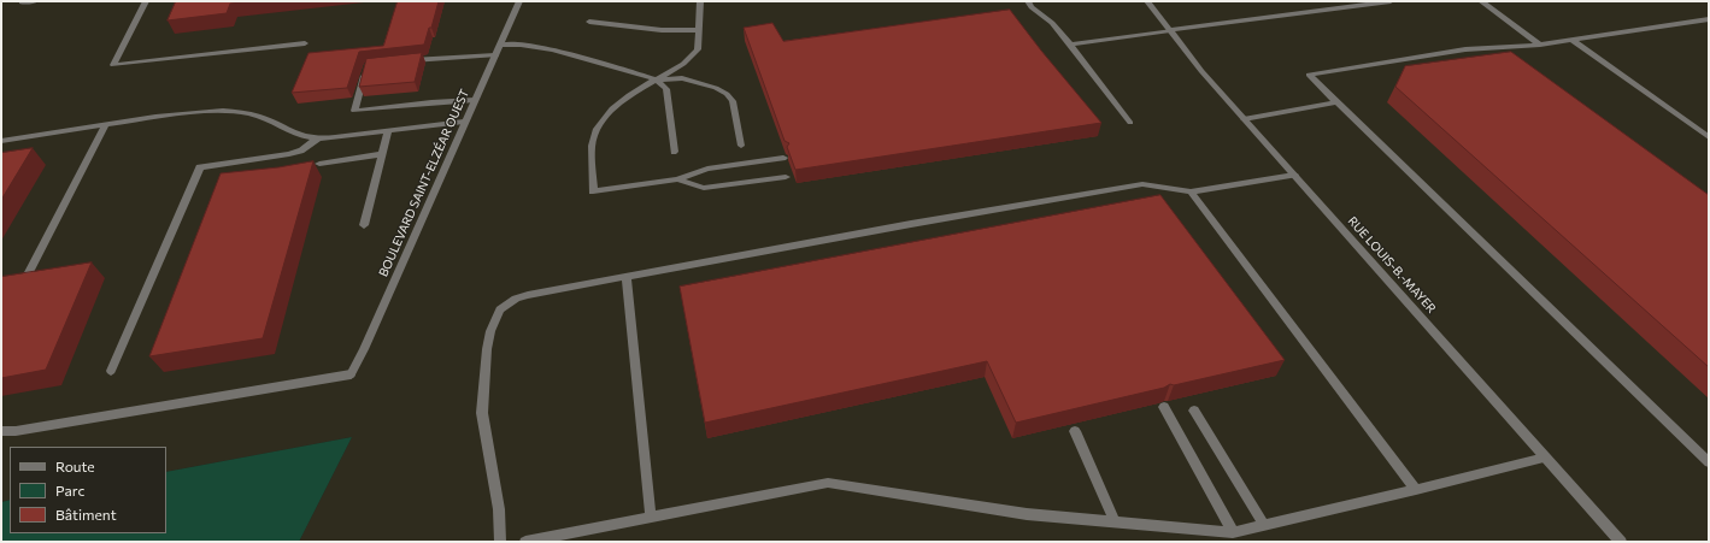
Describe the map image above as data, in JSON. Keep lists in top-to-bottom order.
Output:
{
  "streets": {
    "street": ["BOULEVARD SAINT-ELZÉAR OUEST", "RUE LOUIS-B.-MAYER"]
  },
  "legend": ["Route", "Parc", "Bâtiment"]
}
